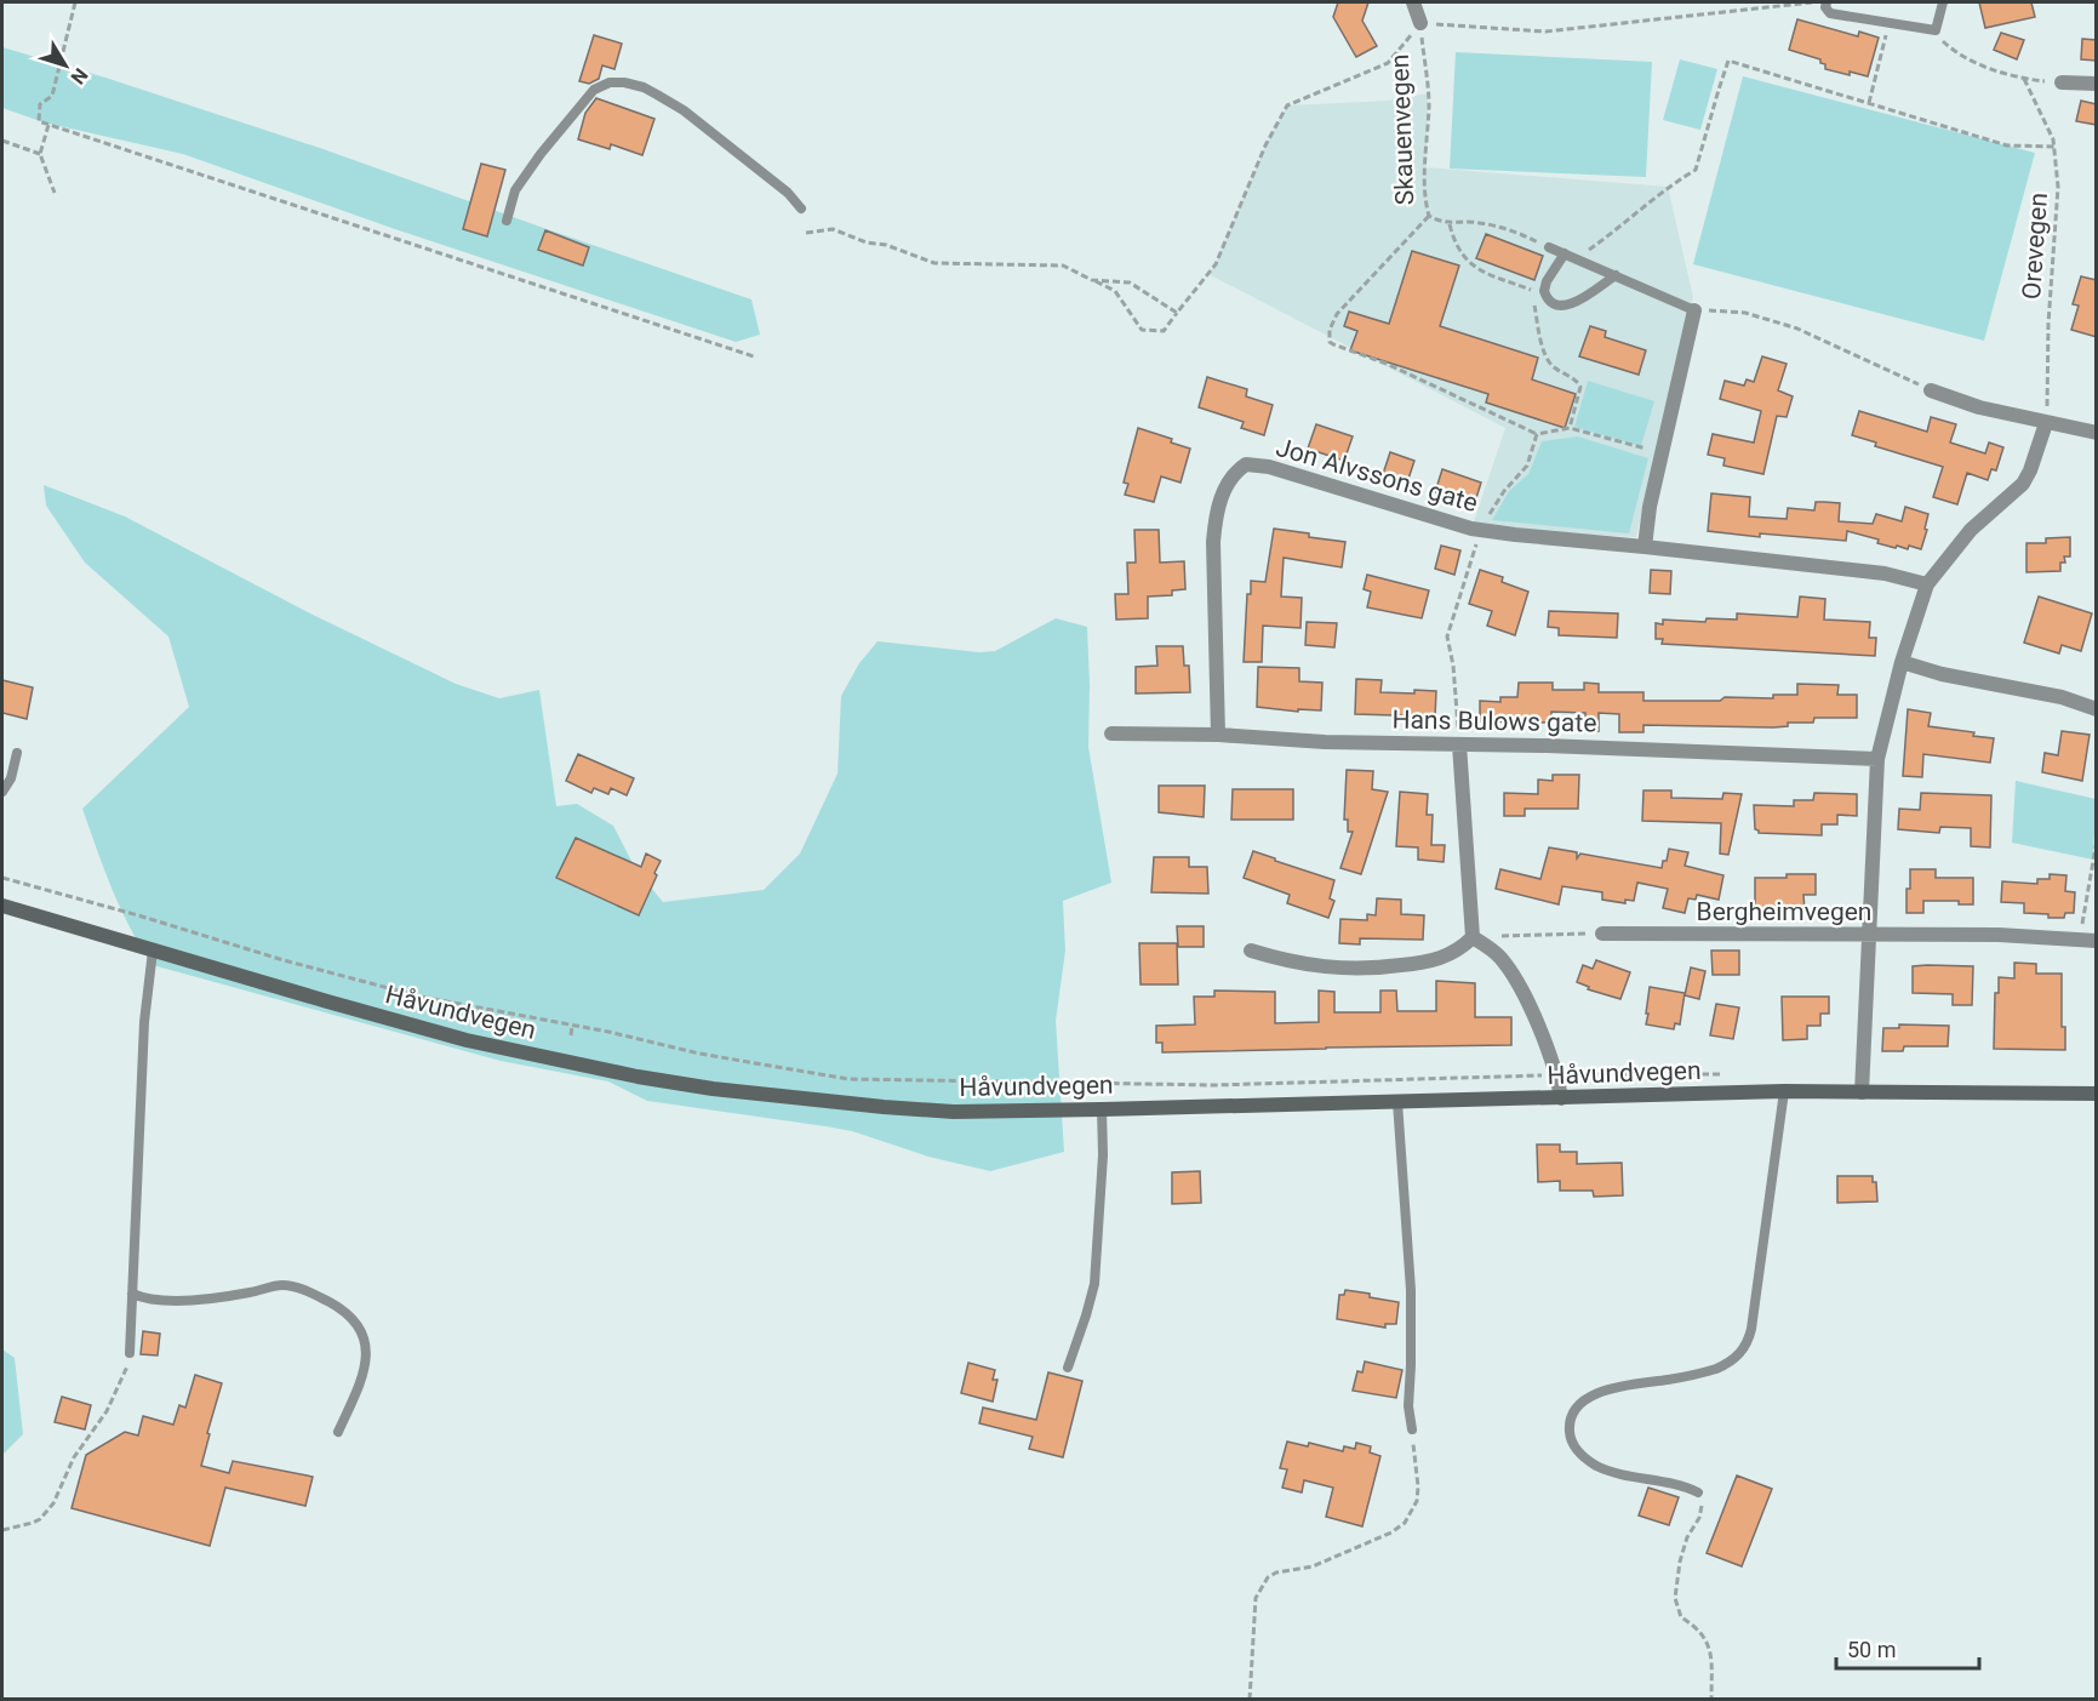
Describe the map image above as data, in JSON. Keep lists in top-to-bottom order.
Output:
{
  "streets": {
    "main road": ["Håvundvegen"],
    "street": [
      "Skauenvegen",
      "Jon Alvssons gate",
      "Hans Bulows gate",
      "Bergheimvegen"
    ],
    "path": ["Orevegen"]
  },
  "crossings": [
    ["Jon Alvssons gate", "Hans Bulows gate"]
  ],
  "scale_bar": "50 m",
  "north": "bottom right"
}
